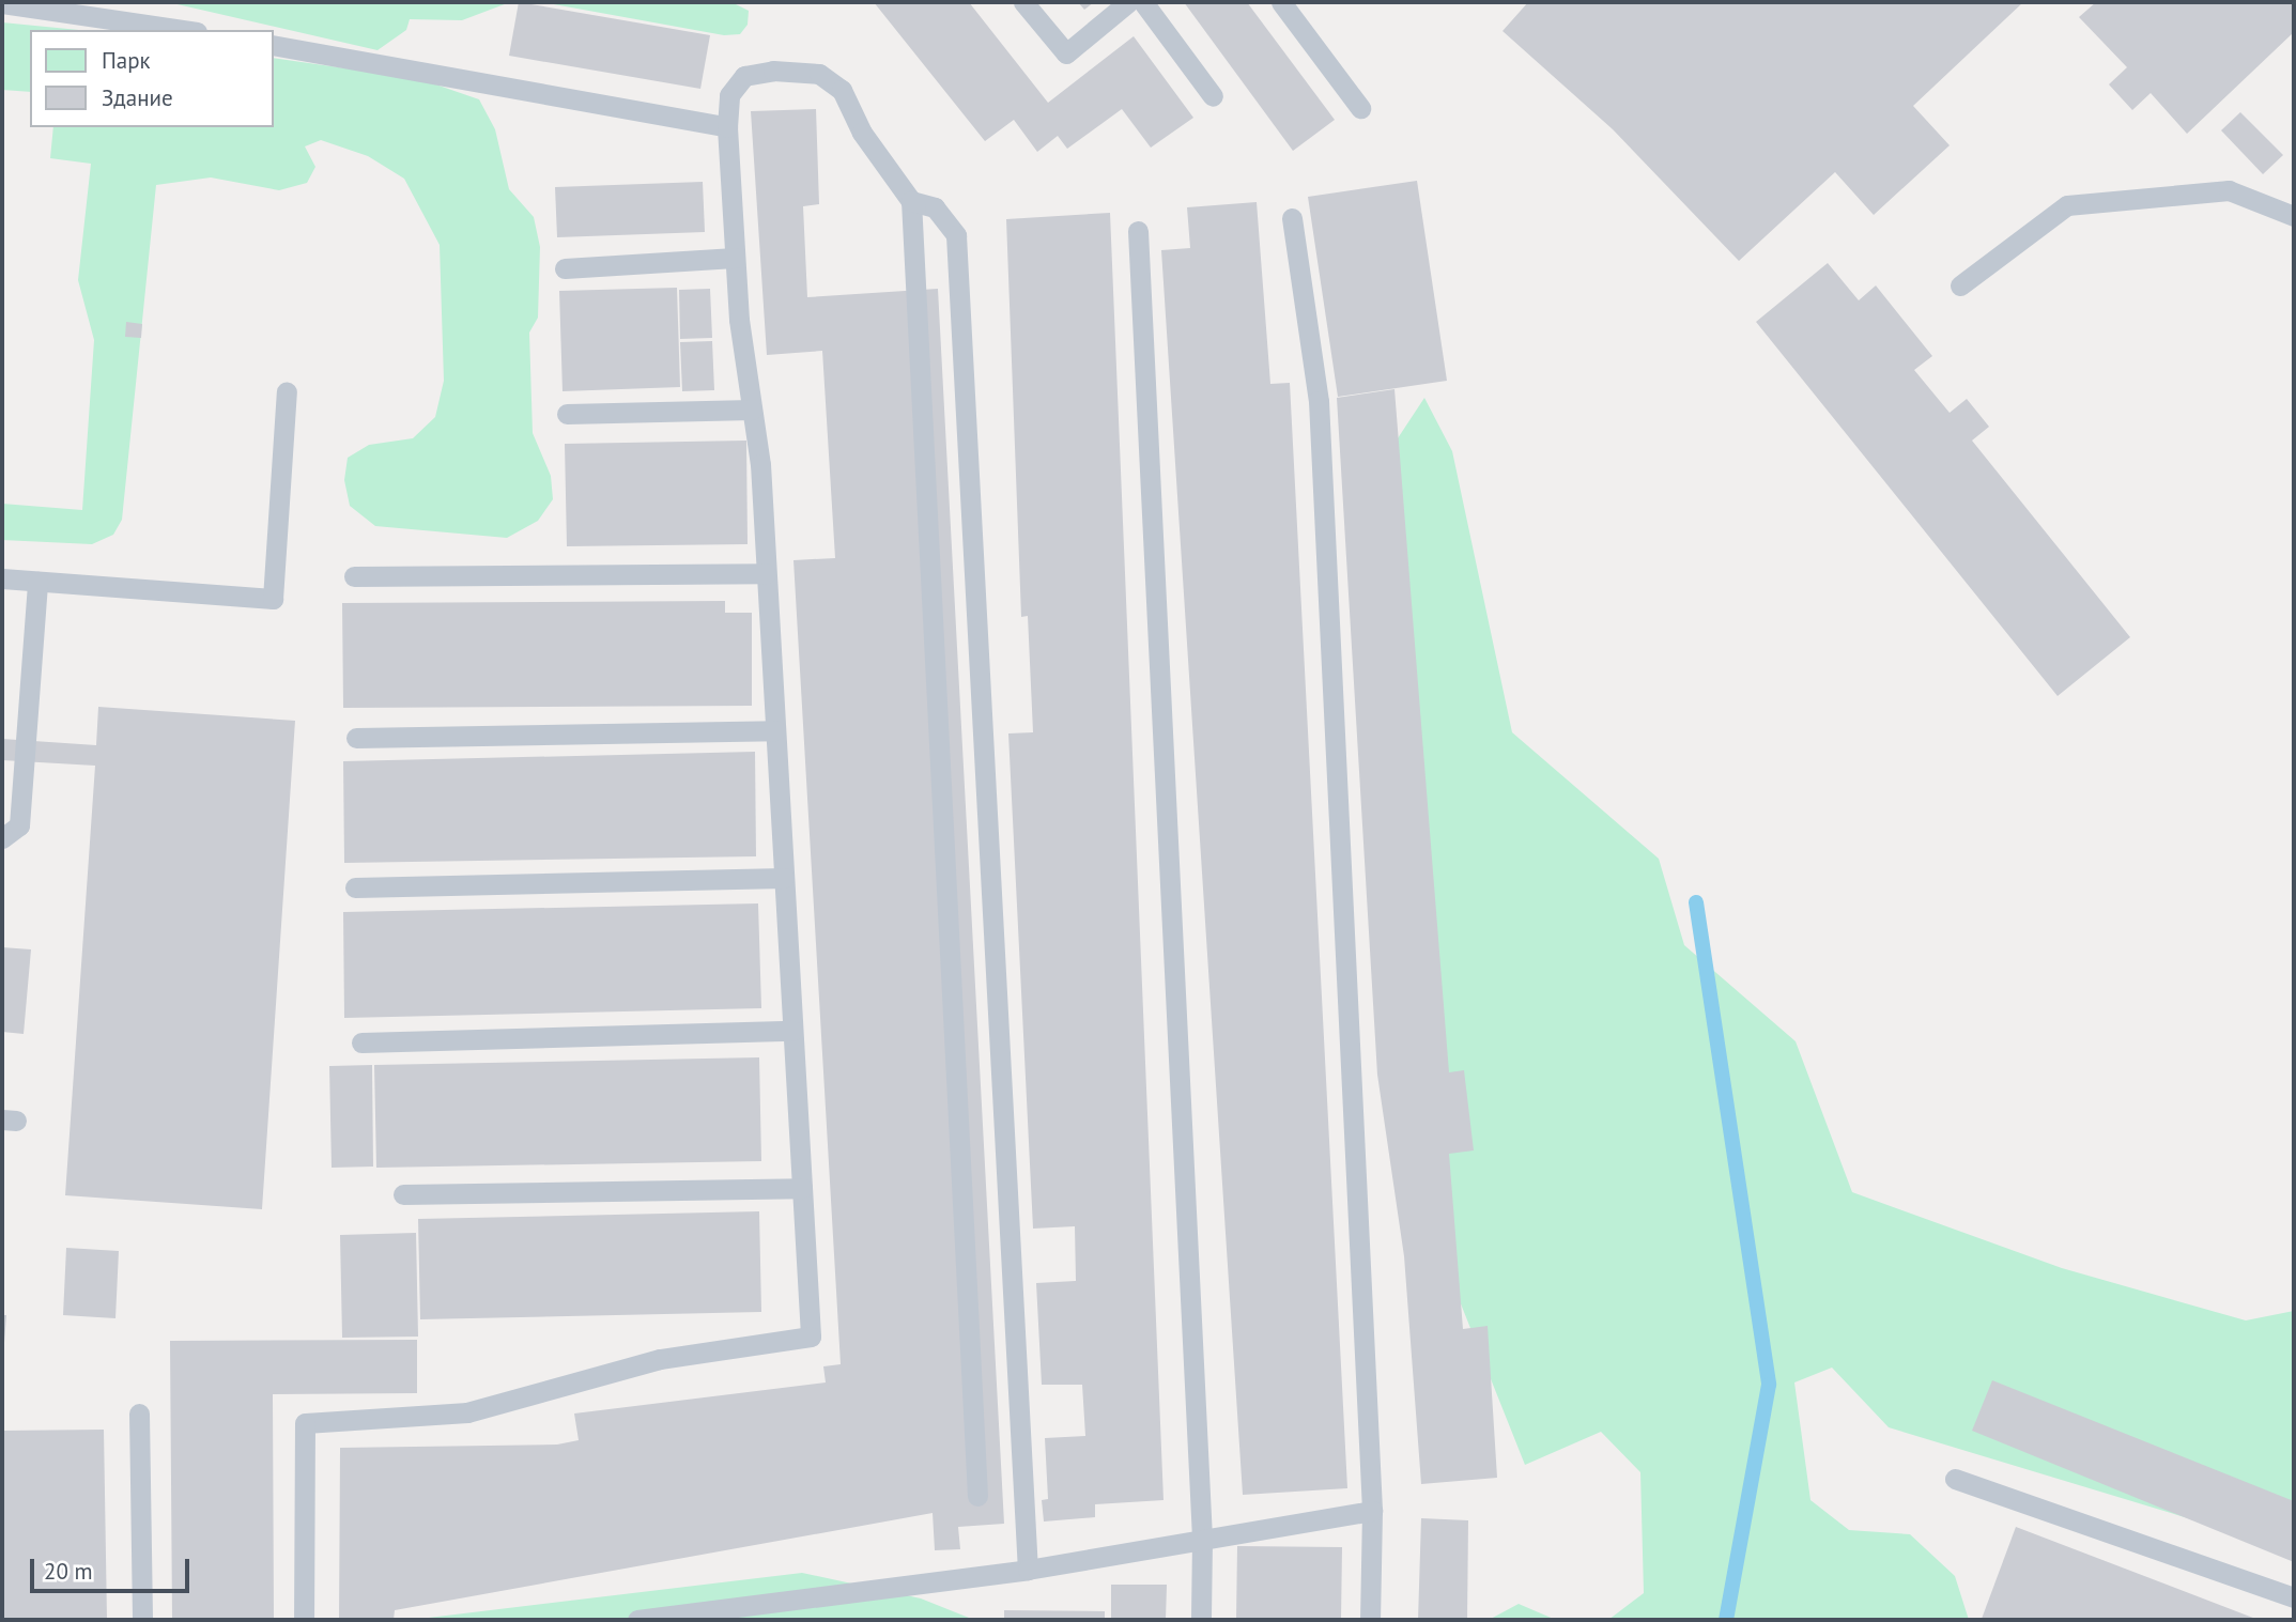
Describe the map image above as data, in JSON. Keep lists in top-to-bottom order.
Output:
{
  "legend": ["Парк", "Здание"],
  "scale_bar": "20 m"
}
